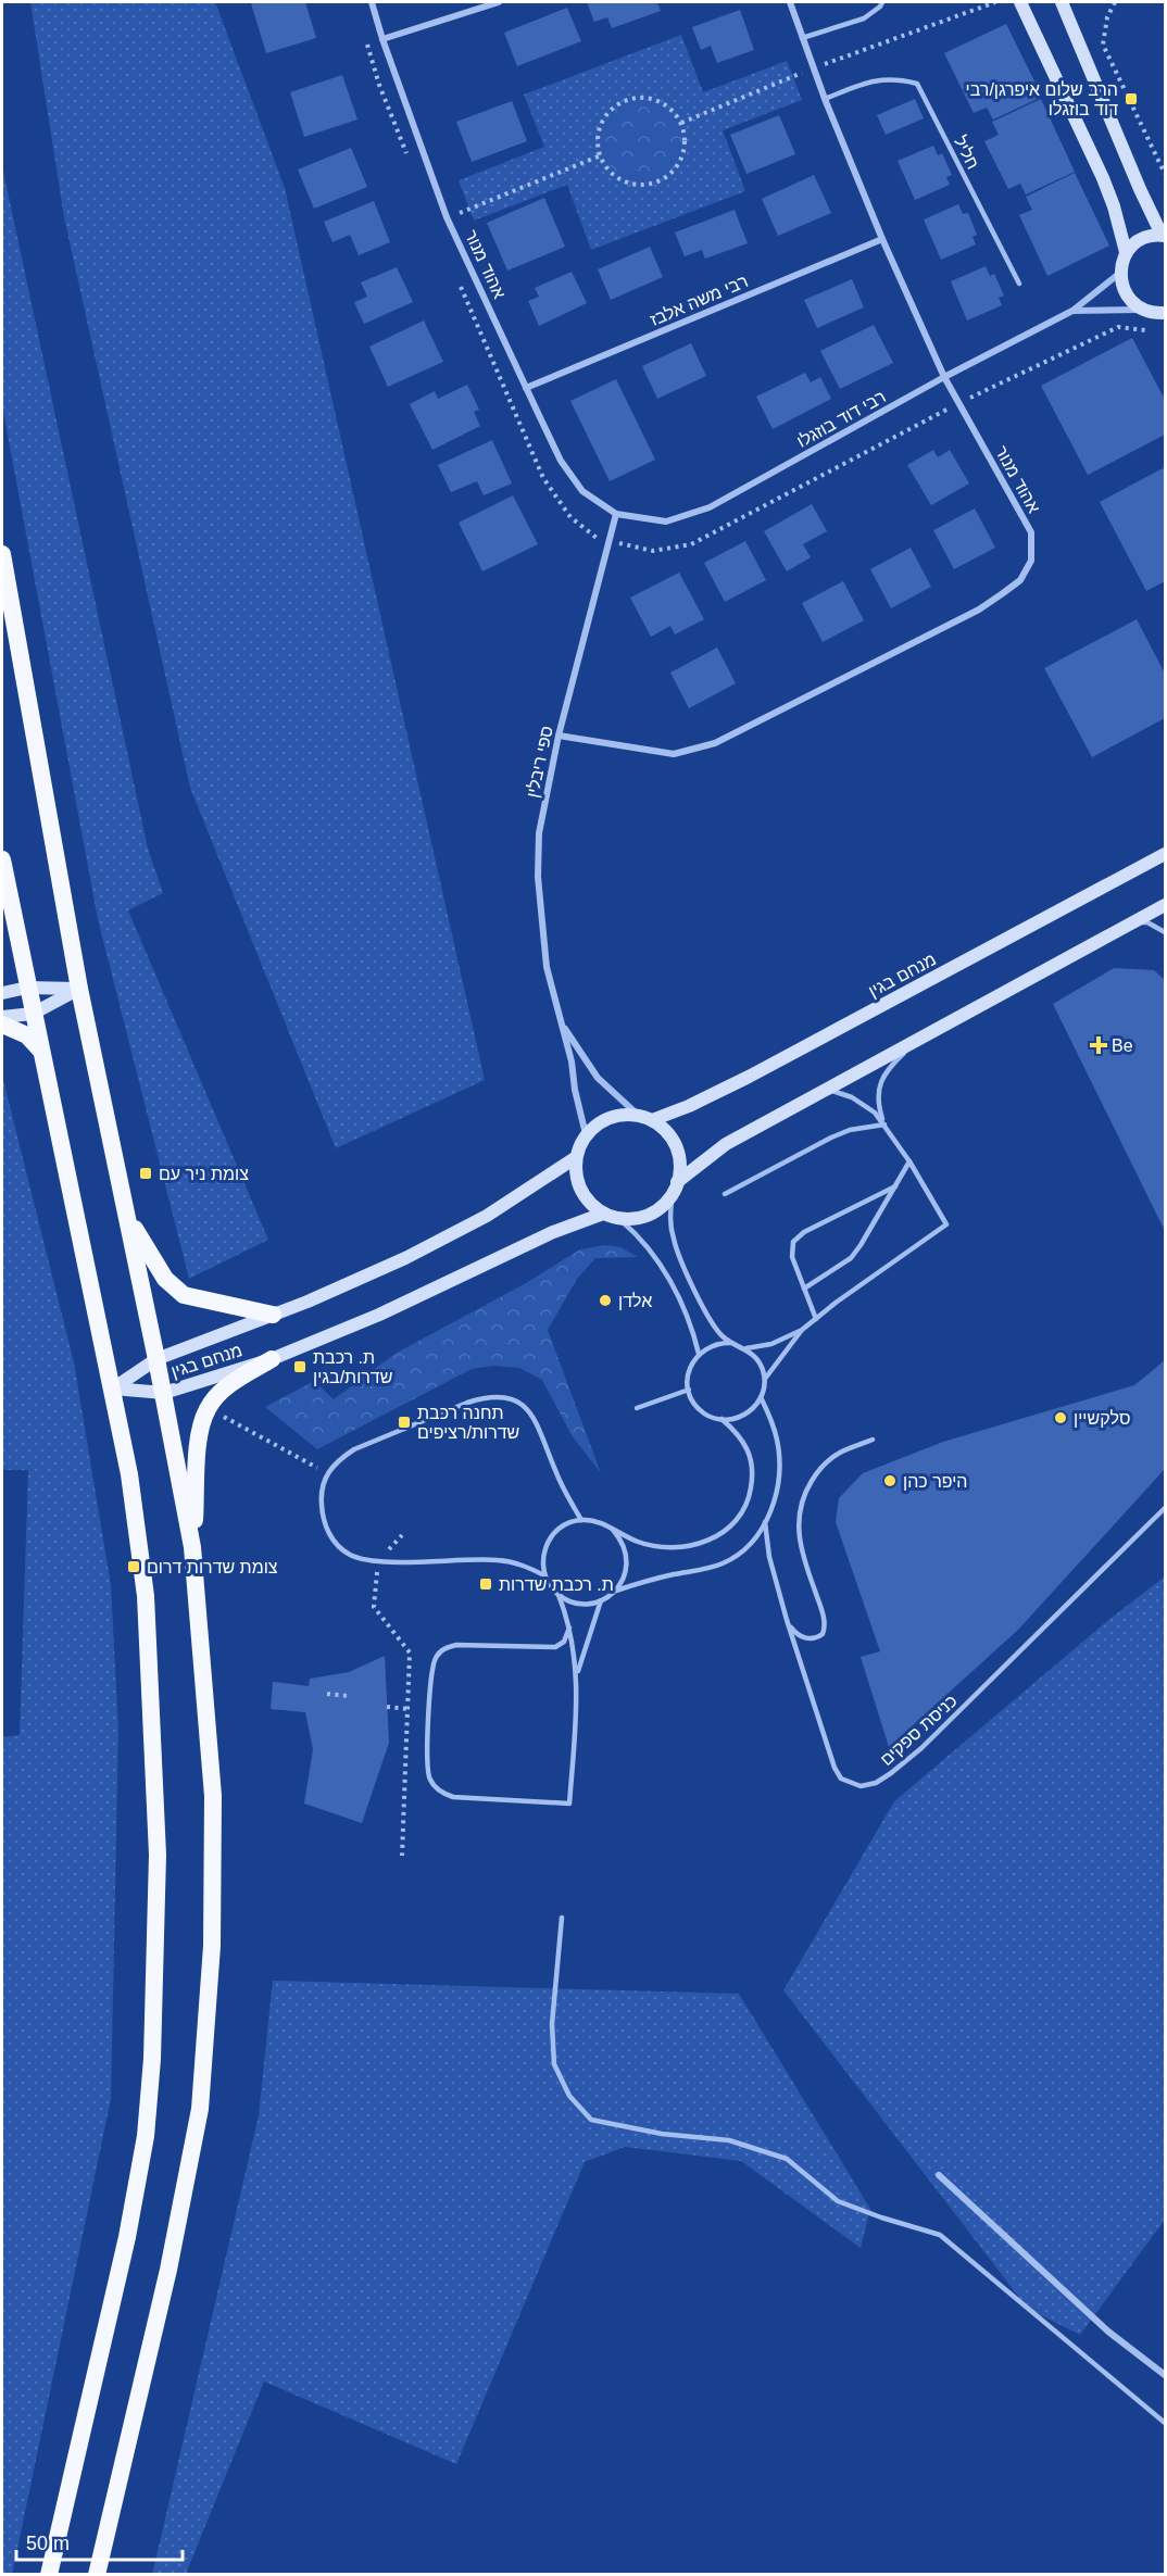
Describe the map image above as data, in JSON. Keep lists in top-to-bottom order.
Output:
{
  "streets": {
    "main road": ["מנחם בגין"],
    "street": [
      "אהוד מנור",
      "רבי משה אלבז",
      "רבי דוד בוזגלו",
      "ספי ריבלין"
    ],
    "lane": ["חליל", "כניסת ספקים"]
  },
  "crossings": [
    ["חליל", "אהוד מנור"],
    ["אהוד מנור", "רבי משה אלבז"],
    ["אהוד מנור", "רבי דוד בוזגלו"],
    ["אהוד מנור", "ספי ריבלין"],
    ["רבי דוד בוזגלו", "ספי ריבלין"],
    ["ספי ריבלין", "מנחם בגין"]
  ],
  "places": {
    "transit": [
      "הרב שלום איפרגן/רבי דוד בוזגלו",
      "צומת ניר עם",
      "ת. רכבת שדרות/בגין",
      "תחנה רכבת שדרות/רציפים",
      "צומת שדרות דרום",
      "ת. רכבת שדרות"
    ],
    "health": ["Be"],
    "other": ["אלדן", "סלקשיין", "היפר כהן"]
  },
  "scale_bar": "50 m"
}
